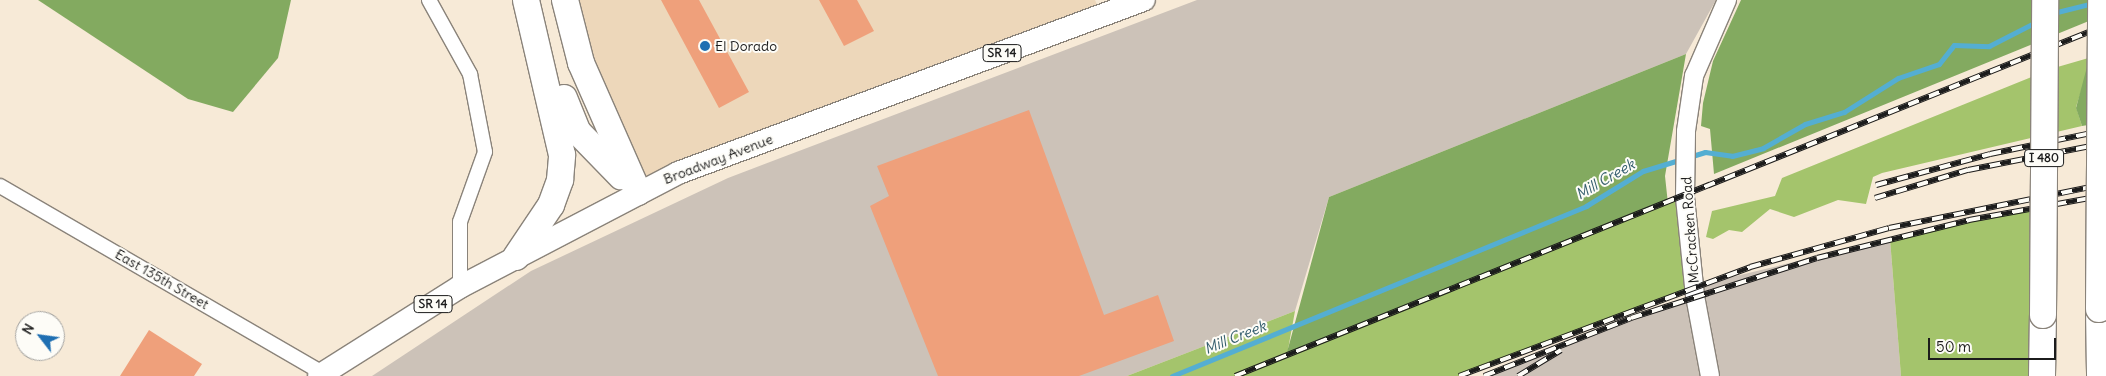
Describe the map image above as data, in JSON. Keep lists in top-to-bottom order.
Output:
{
  "streets": {
    "highway": ["I 480"],
    "main road": ["SR 14", "Broadway Avenue"],
    "street": ["McCracken Road", "East 135th Street"]
  },
  "crossings": [
    ["Broadway Avenue", "East 135th Street"]
  ],
  "water": ["Mill Creek"],
  "places": ["El Dorado"],
  "scale_bar": "50 m",
  "north": "top left"
}
